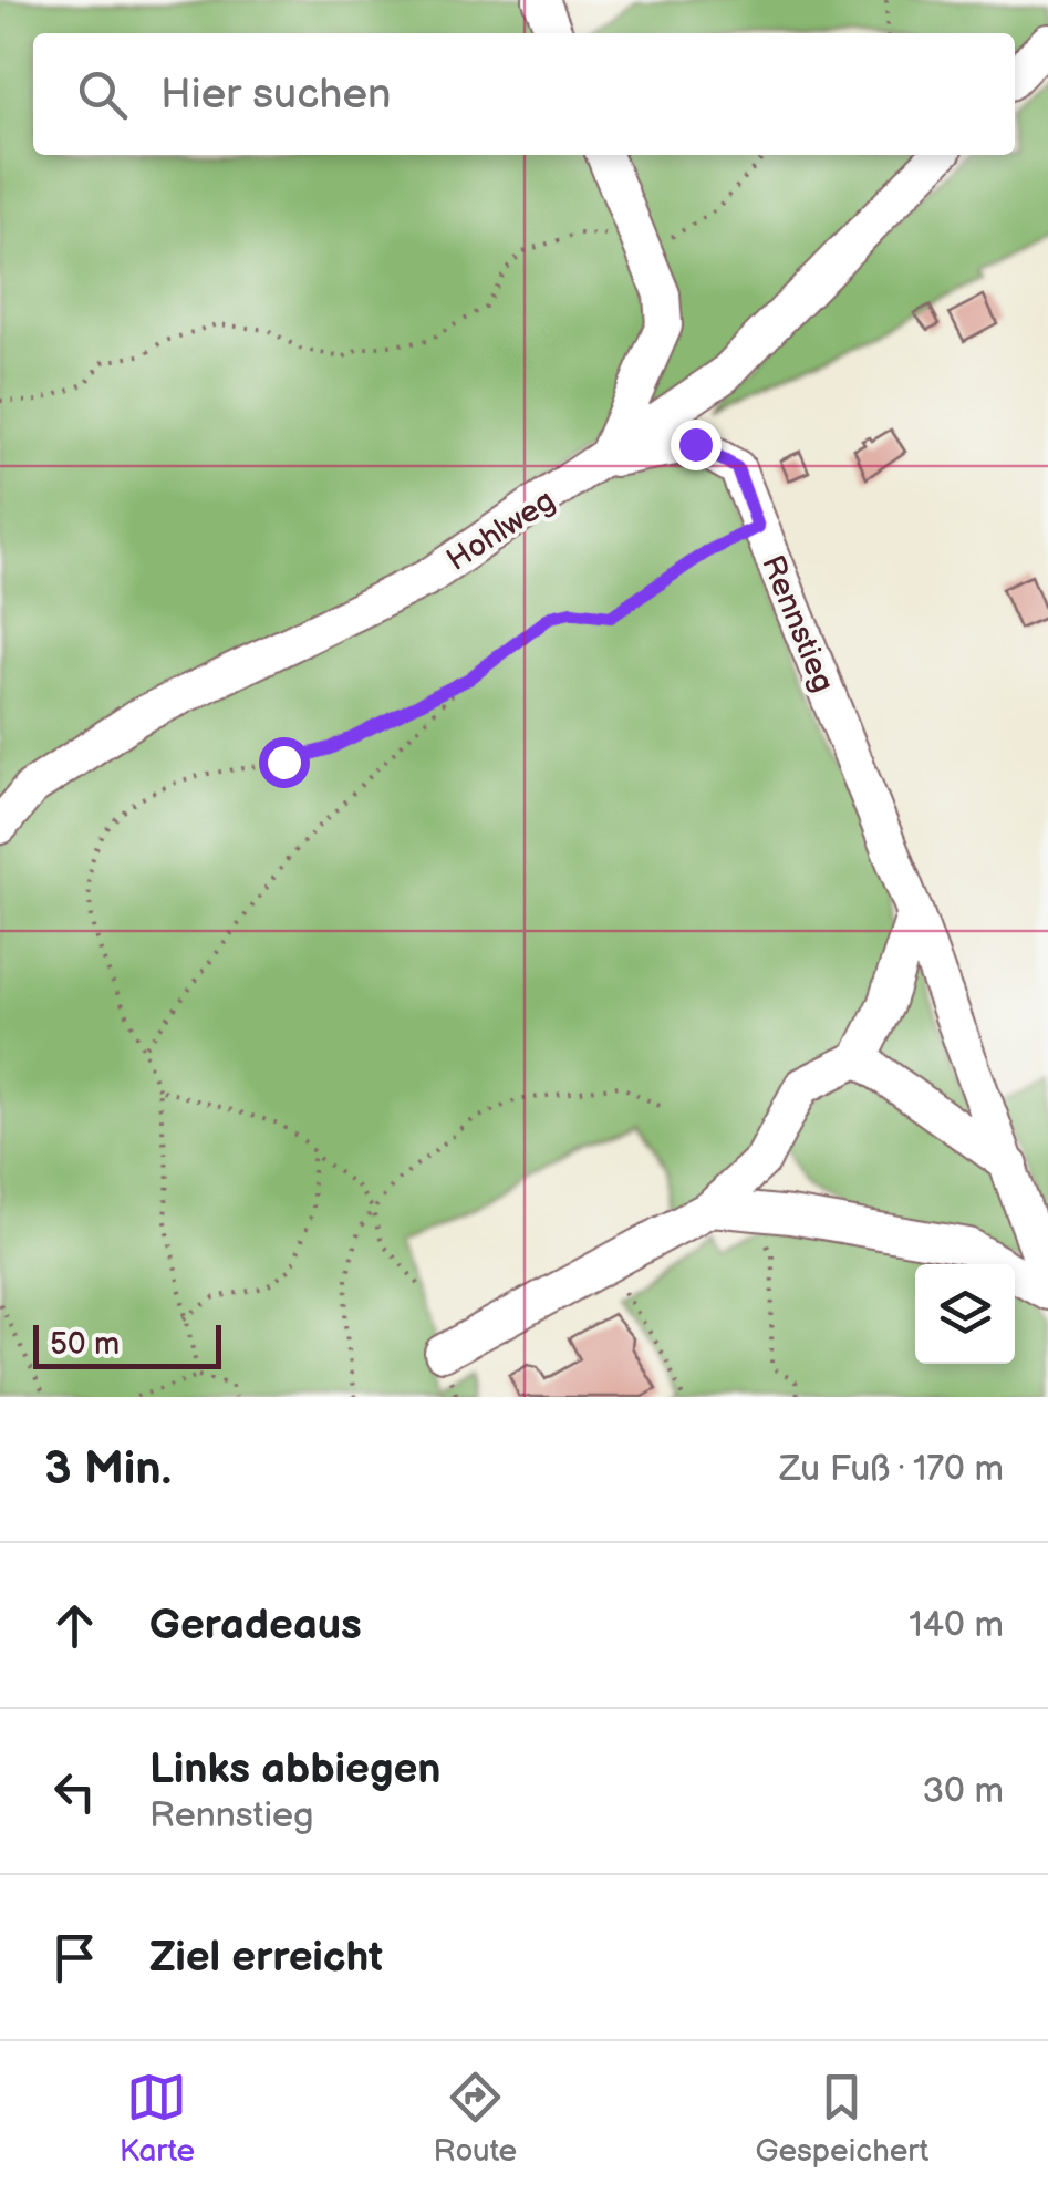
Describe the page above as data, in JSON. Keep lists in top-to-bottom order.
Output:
{
  "streets": {
    "street": ["Hohlweg", "Rennstieg"]
  },
  "crossings": [
    ["Hohlweg", "Rennstieg"]
  ],
  "scale_bar": "50 m",
  "page": {
    "search": "Hier suchen",
    "scale": "50 m",
    "heading": ["3 Min.", "Zu Fuß · 170 m"],
    "list": [
      ["Geradeaus", "140 m"],
      ["Links abbiegen", "Rennstieg", "30 m"],
      "Ziel erreicht"
    ],
    "nav": ["Karte", "Route", "Gespeichert"]
  }
}
